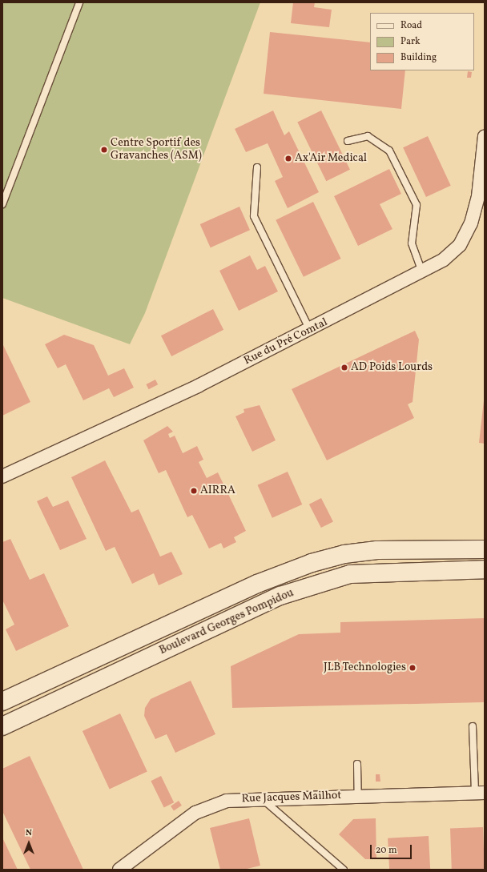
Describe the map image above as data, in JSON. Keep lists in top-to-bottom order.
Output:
{
  "streets": {
    "main road": ["Boulevard Georges Pompidou"],
    "street": ["Rue du Pré Comtal", "Rue Jacques Mailhot"]
  },
  "places": [
    "Centre Sportif des Gravanches (ASM)",
    "Ax'Air Medical",
    "AD Poids Lourds",
    "AIRRA",
    "JLB Technologies"
  ],
  "legend": ["Road", "Park", "Building"],
  "scale_bar": "20 m",
  "north": "top"
}
